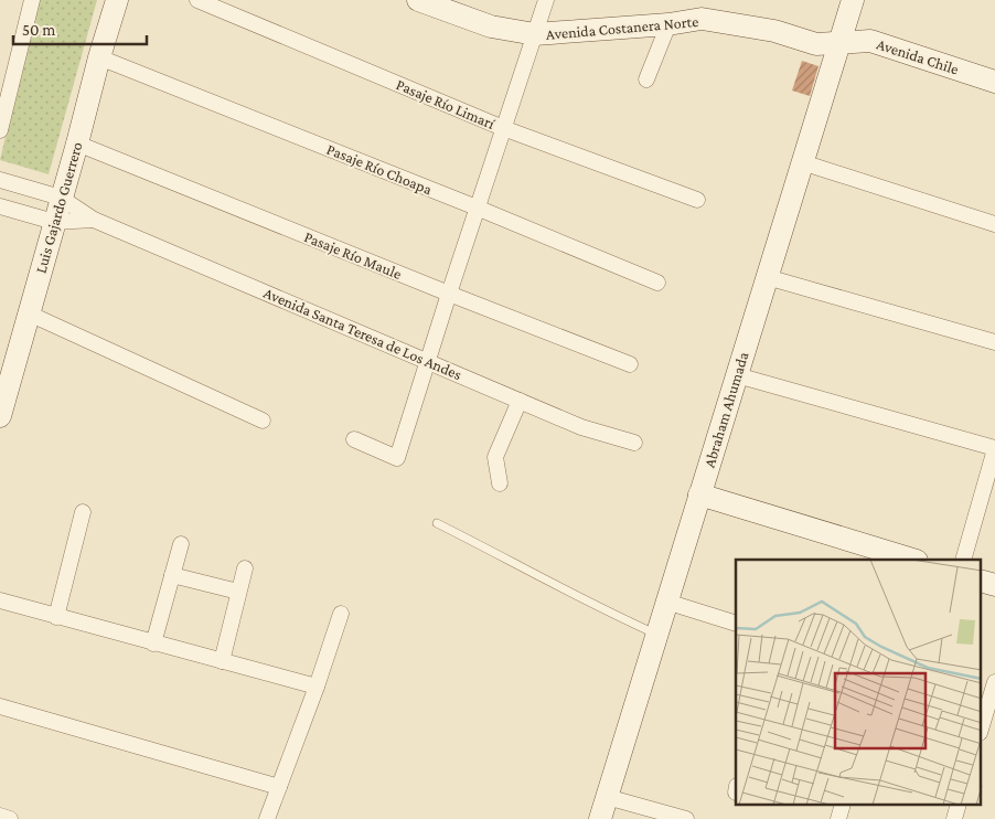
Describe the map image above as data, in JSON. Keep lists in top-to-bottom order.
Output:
{
  "streets": {
    "street": [
      "Avenida Costanera Norte",
      "Avenida Chile",
      "Pasaje Río Limarí",
      "Pasaje Río Choapa",
      "Luis Gajardo Guerrero",
      "Pasaje Río Maule",
      "Avenida Santa Teresa de Los Andes",
      "Abraham Ahumada"
    ]
  },
  "crossings": [
    ["Avenida Costanera Norte", "Avenida Chile"],
    ["Avenida Costanera Norte", "Abraham Ahumada"],
    ["Avenida Chile", "Abraham Ahumada"],
    ["Pasaje Río Choapa", "Luis Gajardo Guerrero"],
    ["Luis Gajardo Guerrero", "Pasaje Río Maule"],
    ["Luis Gajardo Guerrero", "Avenida Santa Teresa de Los Andes"]
  ],
  "scale_bar": "50 m"
}
